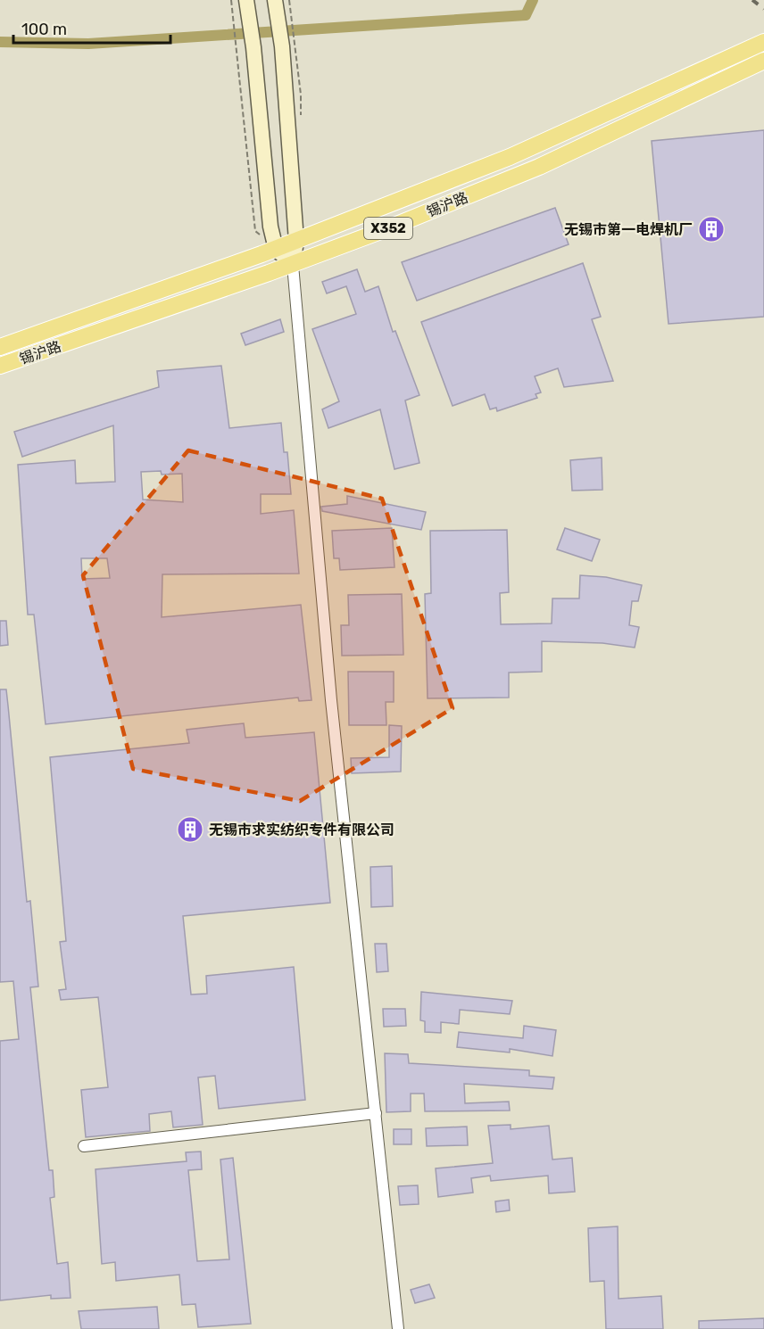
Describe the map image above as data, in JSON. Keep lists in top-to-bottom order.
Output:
{
  "streets": {
    "main road": ["锡沪路", "X352"]
  },
  "places": {
    "building": ["无锡市第一电焊机厂", "无锡市求实纺织专件有限公司"]
  },
  "scale_bar": "100 m"
}
